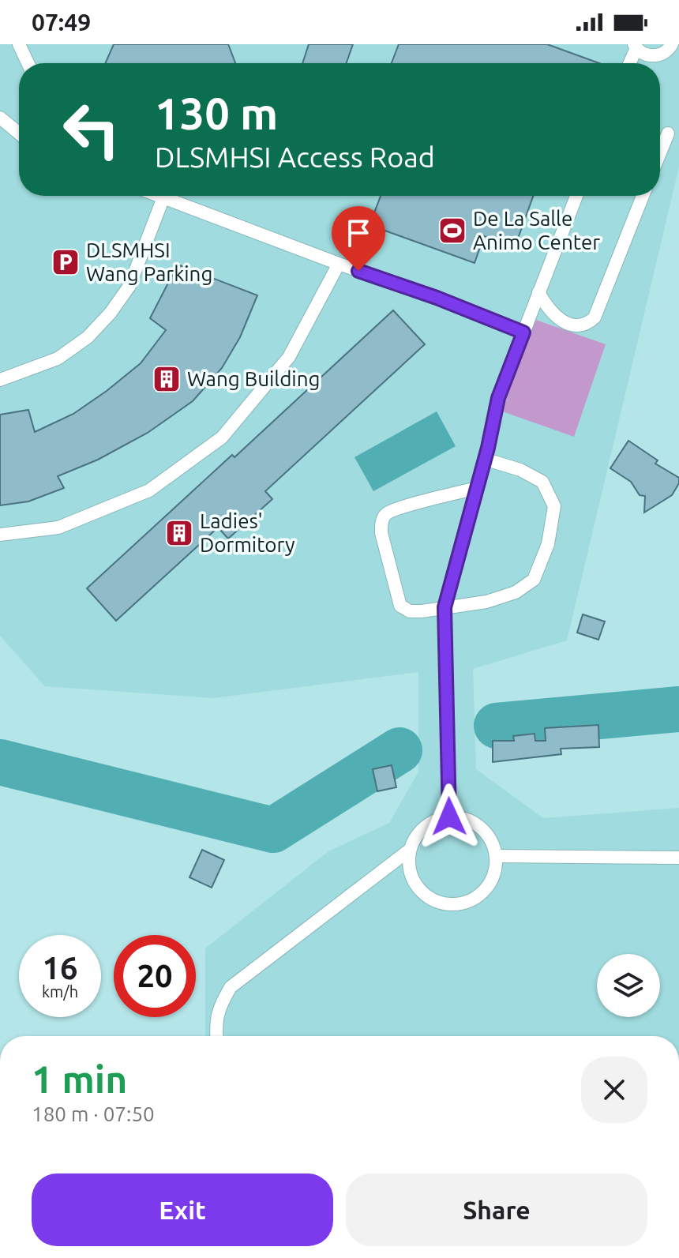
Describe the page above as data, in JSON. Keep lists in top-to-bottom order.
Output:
{
  "places": {
    "sports": ["De La Salle Animo Center"],
    "parking": ["DLSMHSI Wang Parking"],
    "building": ["Wang Building", "Ladies' Dormitory"]
  },
  "page": {
    "status": "07:49",
    "turn": ["130 m", "DLSMHSI Access Road"],
    "speed": "16 km/h",
    "limit": "20",
    "heading": ["1 min", "180 m · 07:50"],
    "buttons": ["Exit", "Share"]
  }
}
